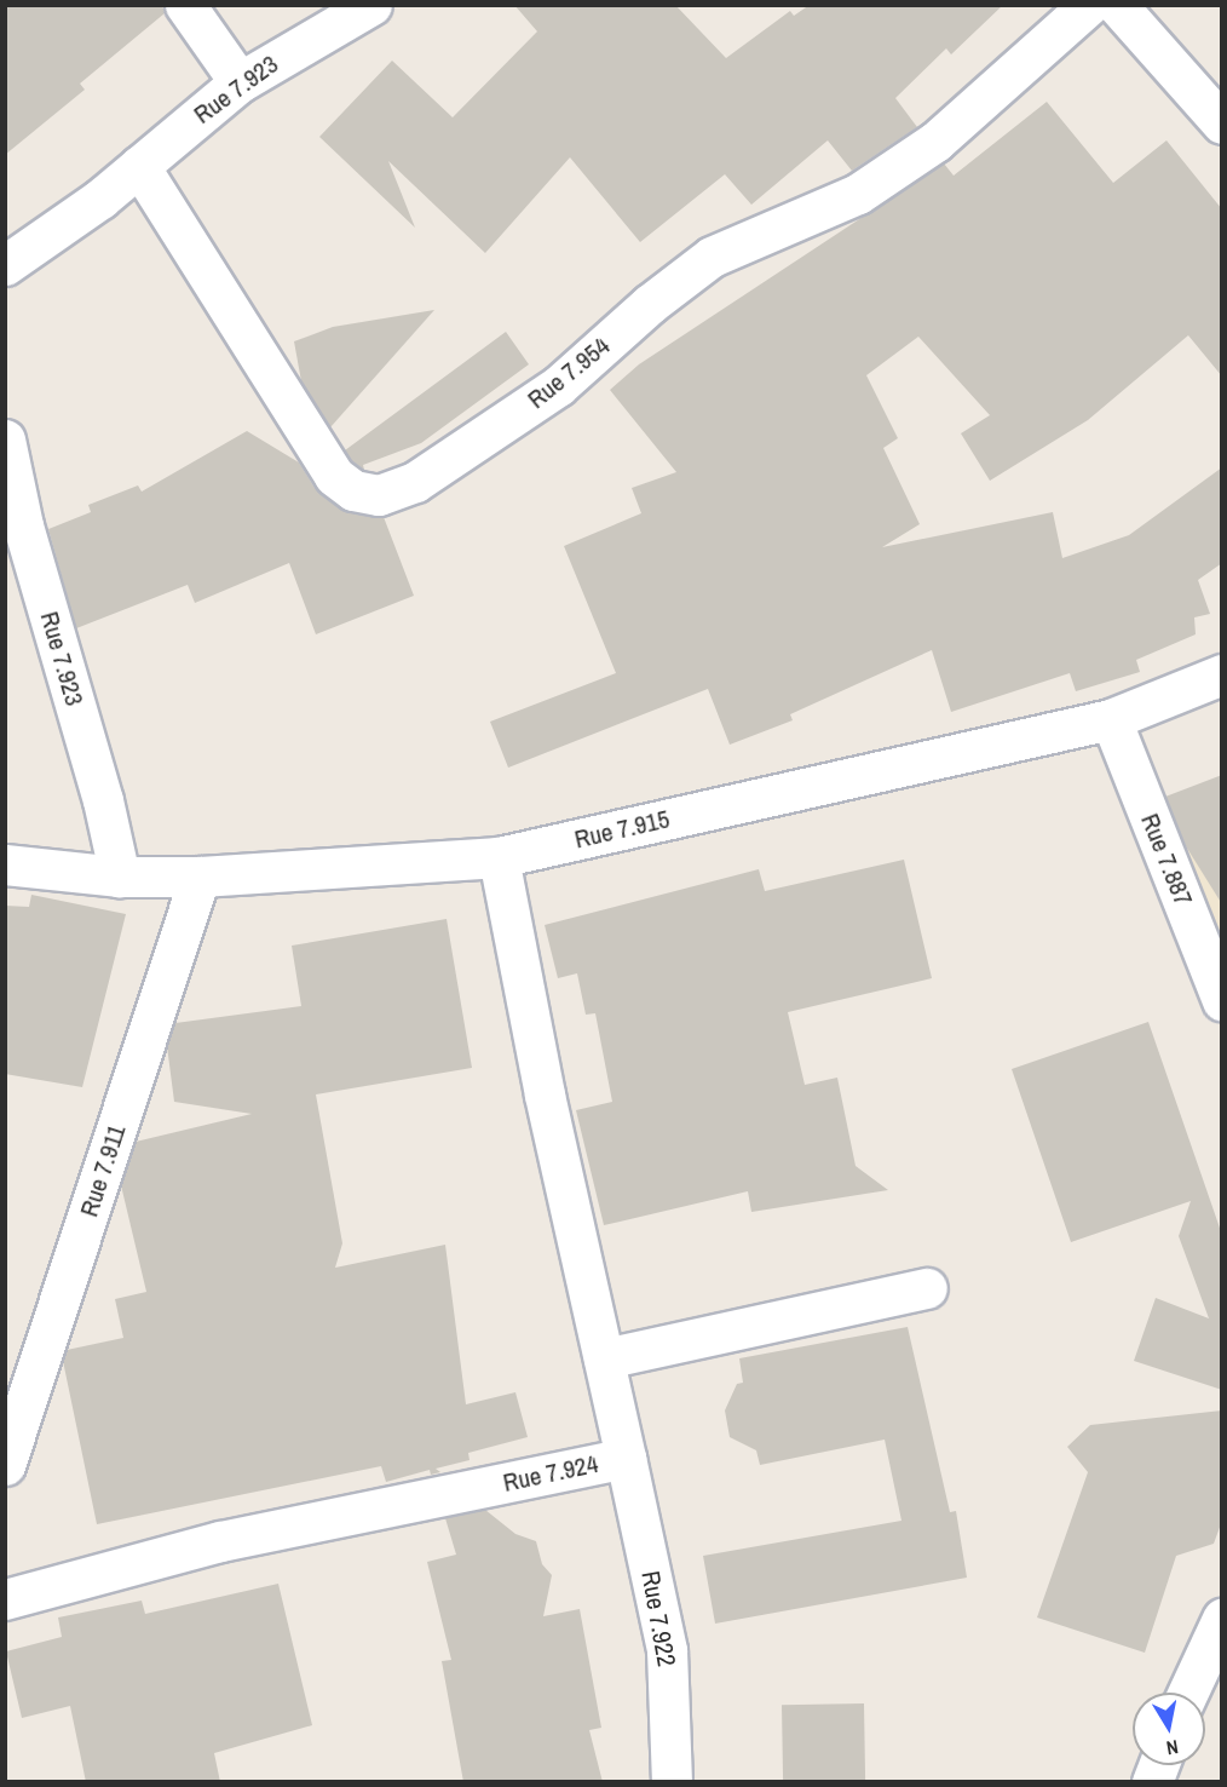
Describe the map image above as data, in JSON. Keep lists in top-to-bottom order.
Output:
{
  "streets": {
    "street": [
      "Rue 7.923",
      "Rue 7.954",
      "Rue 7.915",
      "Rue 7.887",
      "Rue 7.911",
      "Rue 7.924",
      "Rue 7.922"
    ]
  },
  "crossings": [
    ["Rue 7.923", "Rue 7.954"],
    ["Rue 7.923", "Rue 7.915"],
    ["Rue 7.915", "Rue 7.887"],
    ["Rue 7.915", "Rue 7.911"],
    ["Rue 7.915", "Rue 7.924"],
    ["Rue 7.924", "Rue 7.922"]
  ],
  "north": "bottom"
}
